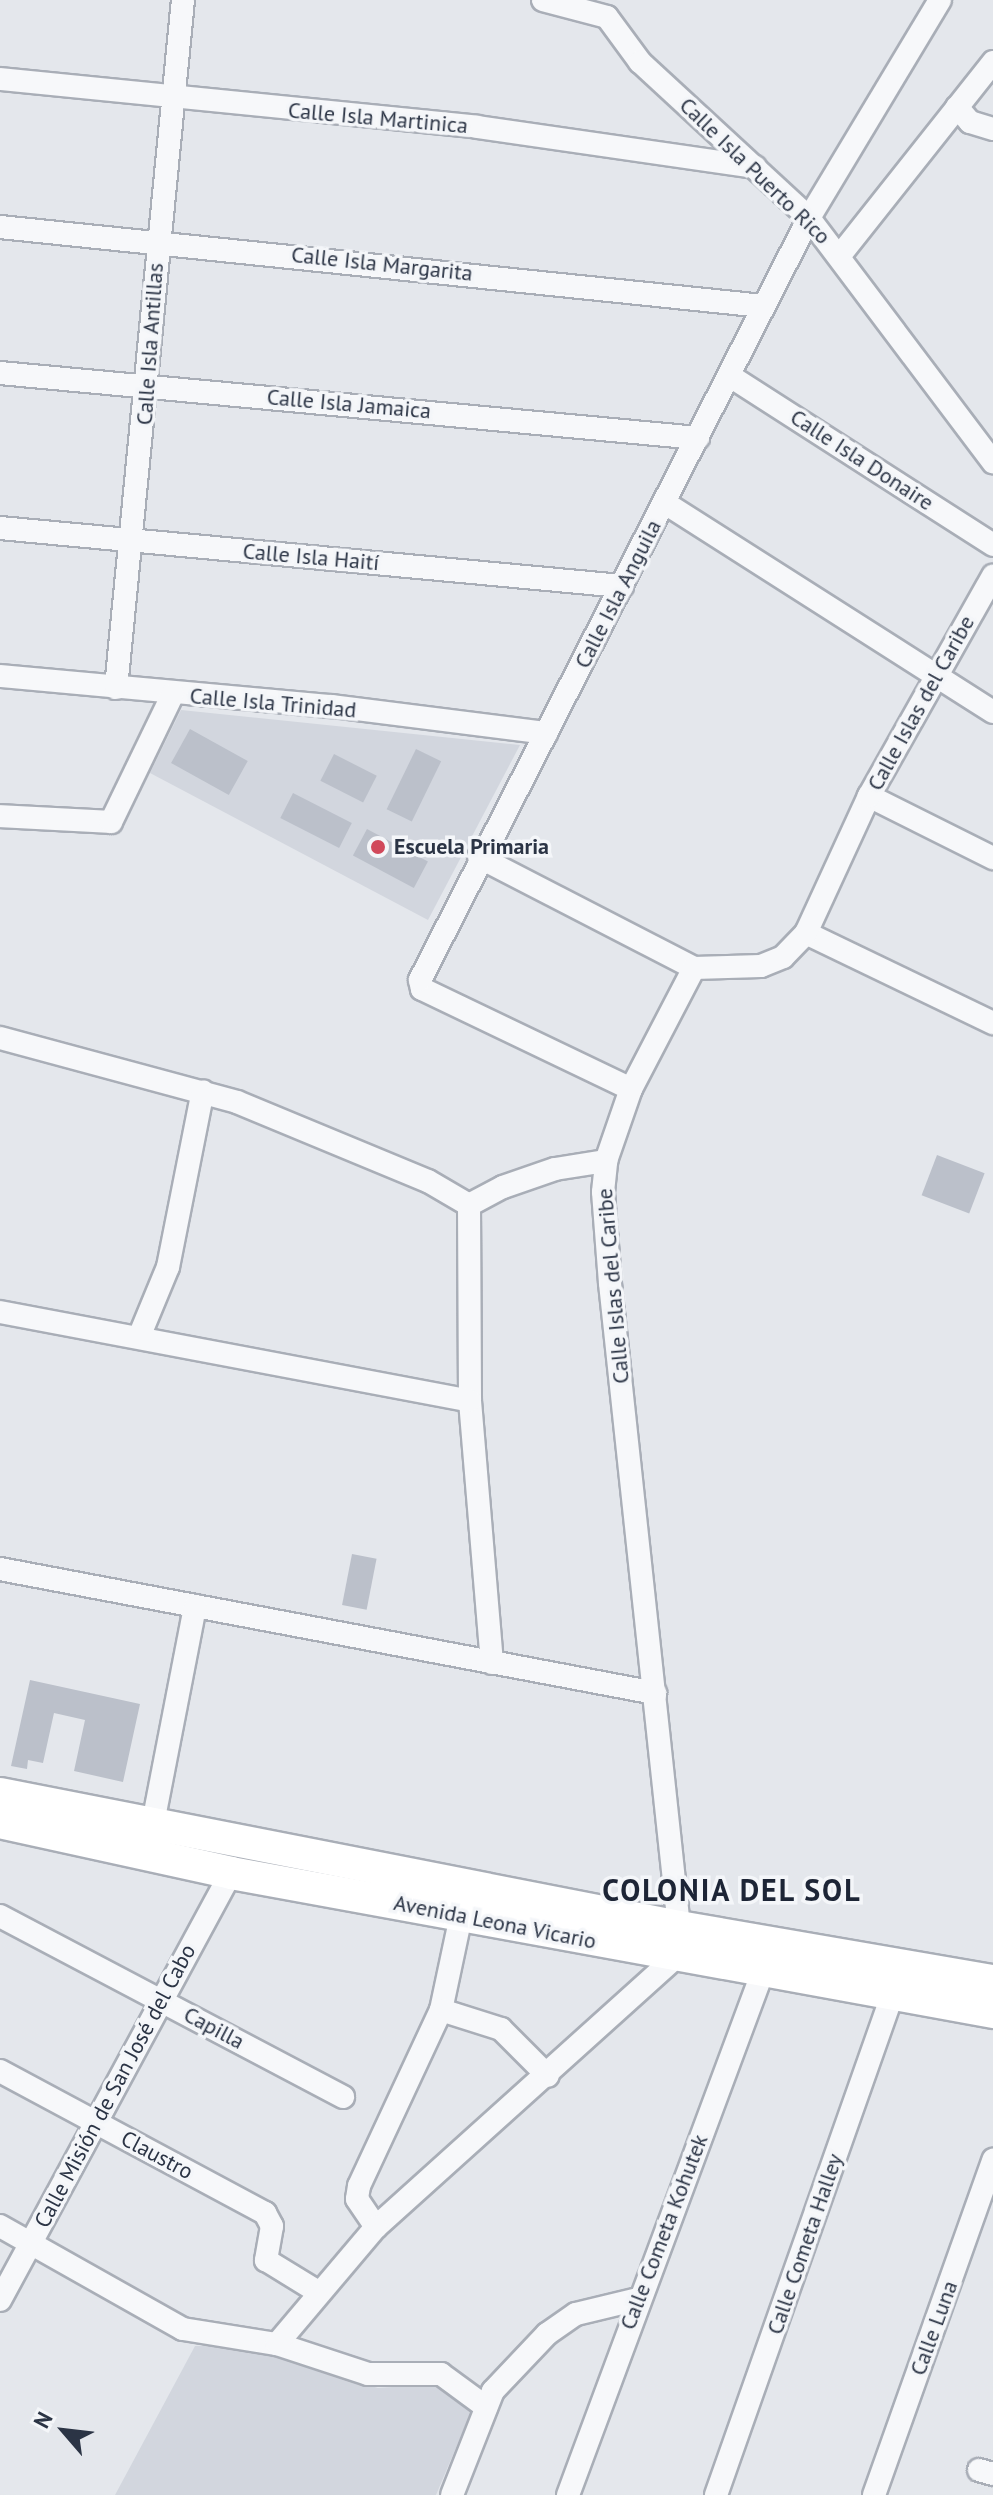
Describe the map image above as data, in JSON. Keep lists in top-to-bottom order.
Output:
{
  "streets": {
    "street": [
      "Calle Isla Martinica",
      "Calle Isla Puerto Rico",
      "Calle Isla Margarita",
      "Calle Isla Antillas",
      "Calle Isla Jamaica",
      "Calle Isla Donaire",
      "Calle Isla Haití",
      "Calle Isla Anguila",
      "Calle Isla Trinidad",
      "Calle Islas del Caribe",
      "Avenida Leona Vicario",
      "Capilla",
      "Calle Misión de San José del Cabo",
      "Claustro",
      "Calle Cometa Kohutek",
      "Calle Cometa Halley",
      "Calle Luna"
    ]
  },
  "crossings": [
    ["Calle Isla Martinica", "Calle Isla Puerto Rico"],
    ["Calle Isla Martinica", "Calle Isla Antillas"],
    ["Calle Isla Puerto Rico", "Calle Isla Anguila"],
    ["Calle Isla Margarita", "Calle Isla Antillas"],
    ["Calle Isla Margarita", "Calle Isla Anguila"],
    ["Calle Isla Antillas", "Calle Isla Jamaica"],
    ["Calle Isla Antillas", "Calle Isla Haití"],
    ["Calle Isla Antillas", "Calle Isla Trinidad"],
    ["Calle Isla Jamaica", "Calle Isla Anguila"],
    ["Calle Isla Donaire", "Calle Isla Anguila"],
    ["Calle Isla Haití", "Calle Isla Anguila"],
    ["Calle Isla Anguila", "Calle Isla Trinidad"],
    ["Calle Isla Anguila", "Calle Islas del Caribe"],
    ["Calle Islas del Caribe", "Avenida Leona Vicario"],
    ["Avenida Leona Vicario", "Calle Misión de San José del Cabo"],
    ["Avenida Leona Vicario", "Calle Cometa Kohutek"],
    ["Avenida Leona Vicario", "Calle Cometa Halley"],
    ["Capilla", "Calle Misión de San José del Cabo"],
    ["Calle Misión de San José del Cabo", "Claustro"]
  ],
  "districts": ["COLONIA DEL SOL"],
  "places": ["Escuela Primaria"],
  "north": "top left"
}
